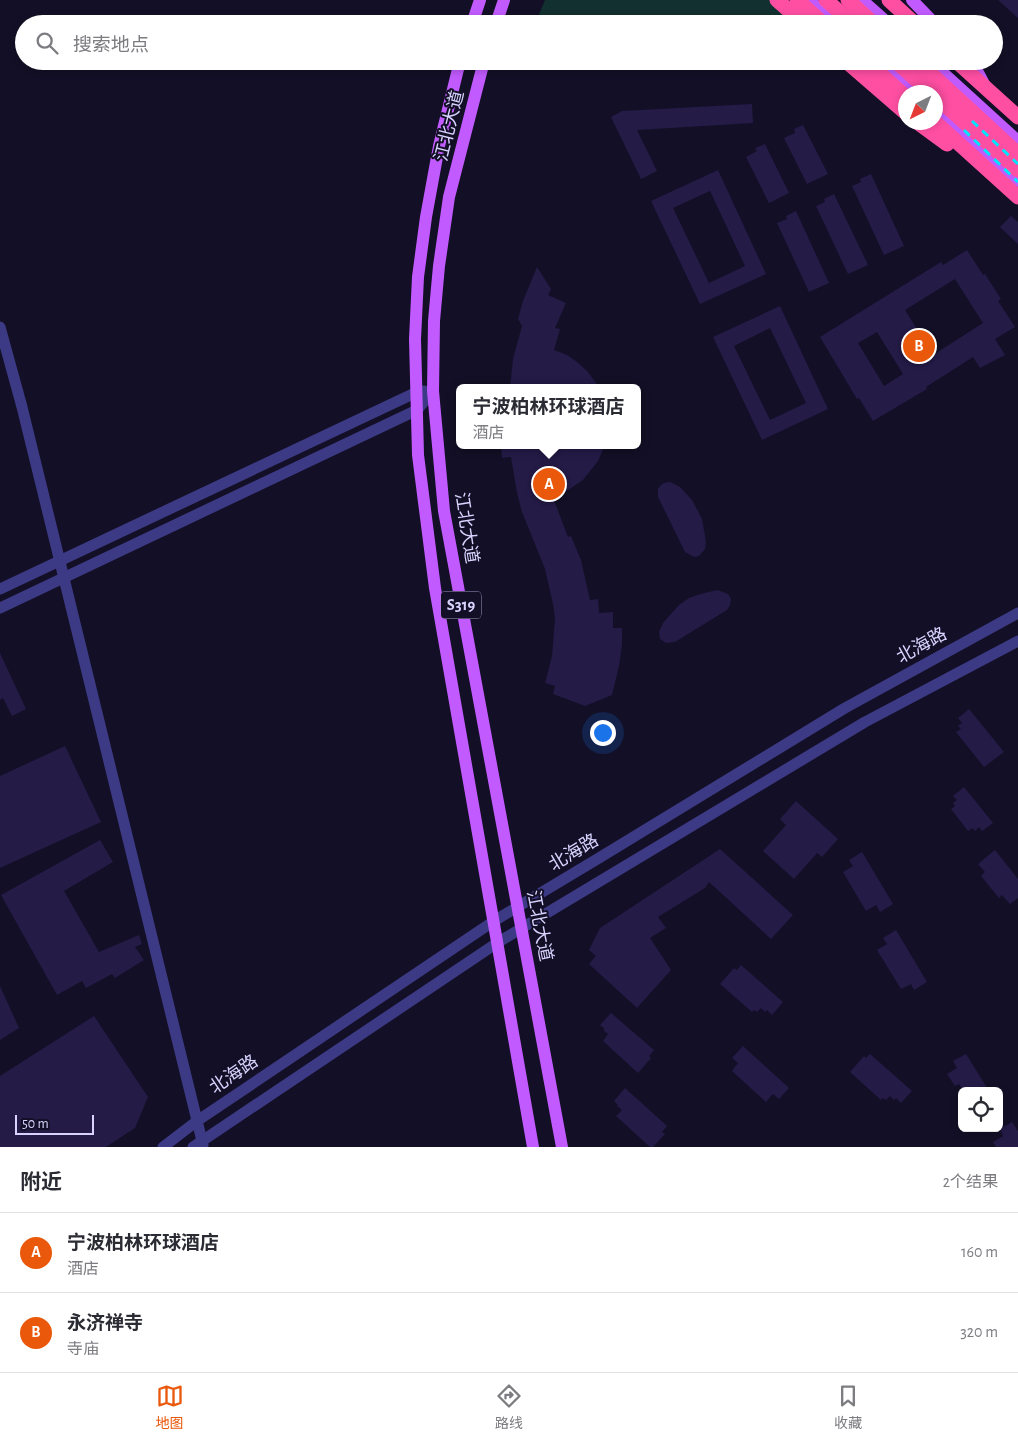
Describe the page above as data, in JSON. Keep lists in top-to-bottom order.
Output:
{
  "streets": {
    "main road": ["江北大道", "S319"],
    "street": ["北海路"]
  },
  "crossings": [
    ["江北大道", "北海路"]
  ],
  "scale_bar": "50 m",
  "north": "bottom left",
  "page": {
    "search": "搜索地点",
    "pins": ["B", "A"],
    "popup": ["宁波柏林环球酒店", "酒店"],
    "scale": "50 m",
    "heading": ["附近", "2个结果"],
    "list": [
      {
        "mark": "A",
        "name": "宁波柏林环球酒店",
        "note": "酒店",
        "value": "160 m"
      },
      {
        "mark": "B",
        "name": "永济禅寺",
        "note": "寺庙",
        "value": "320 m"
      }
    ],
    "nav": ["地图", "路线", "收藏"]
  }
}
